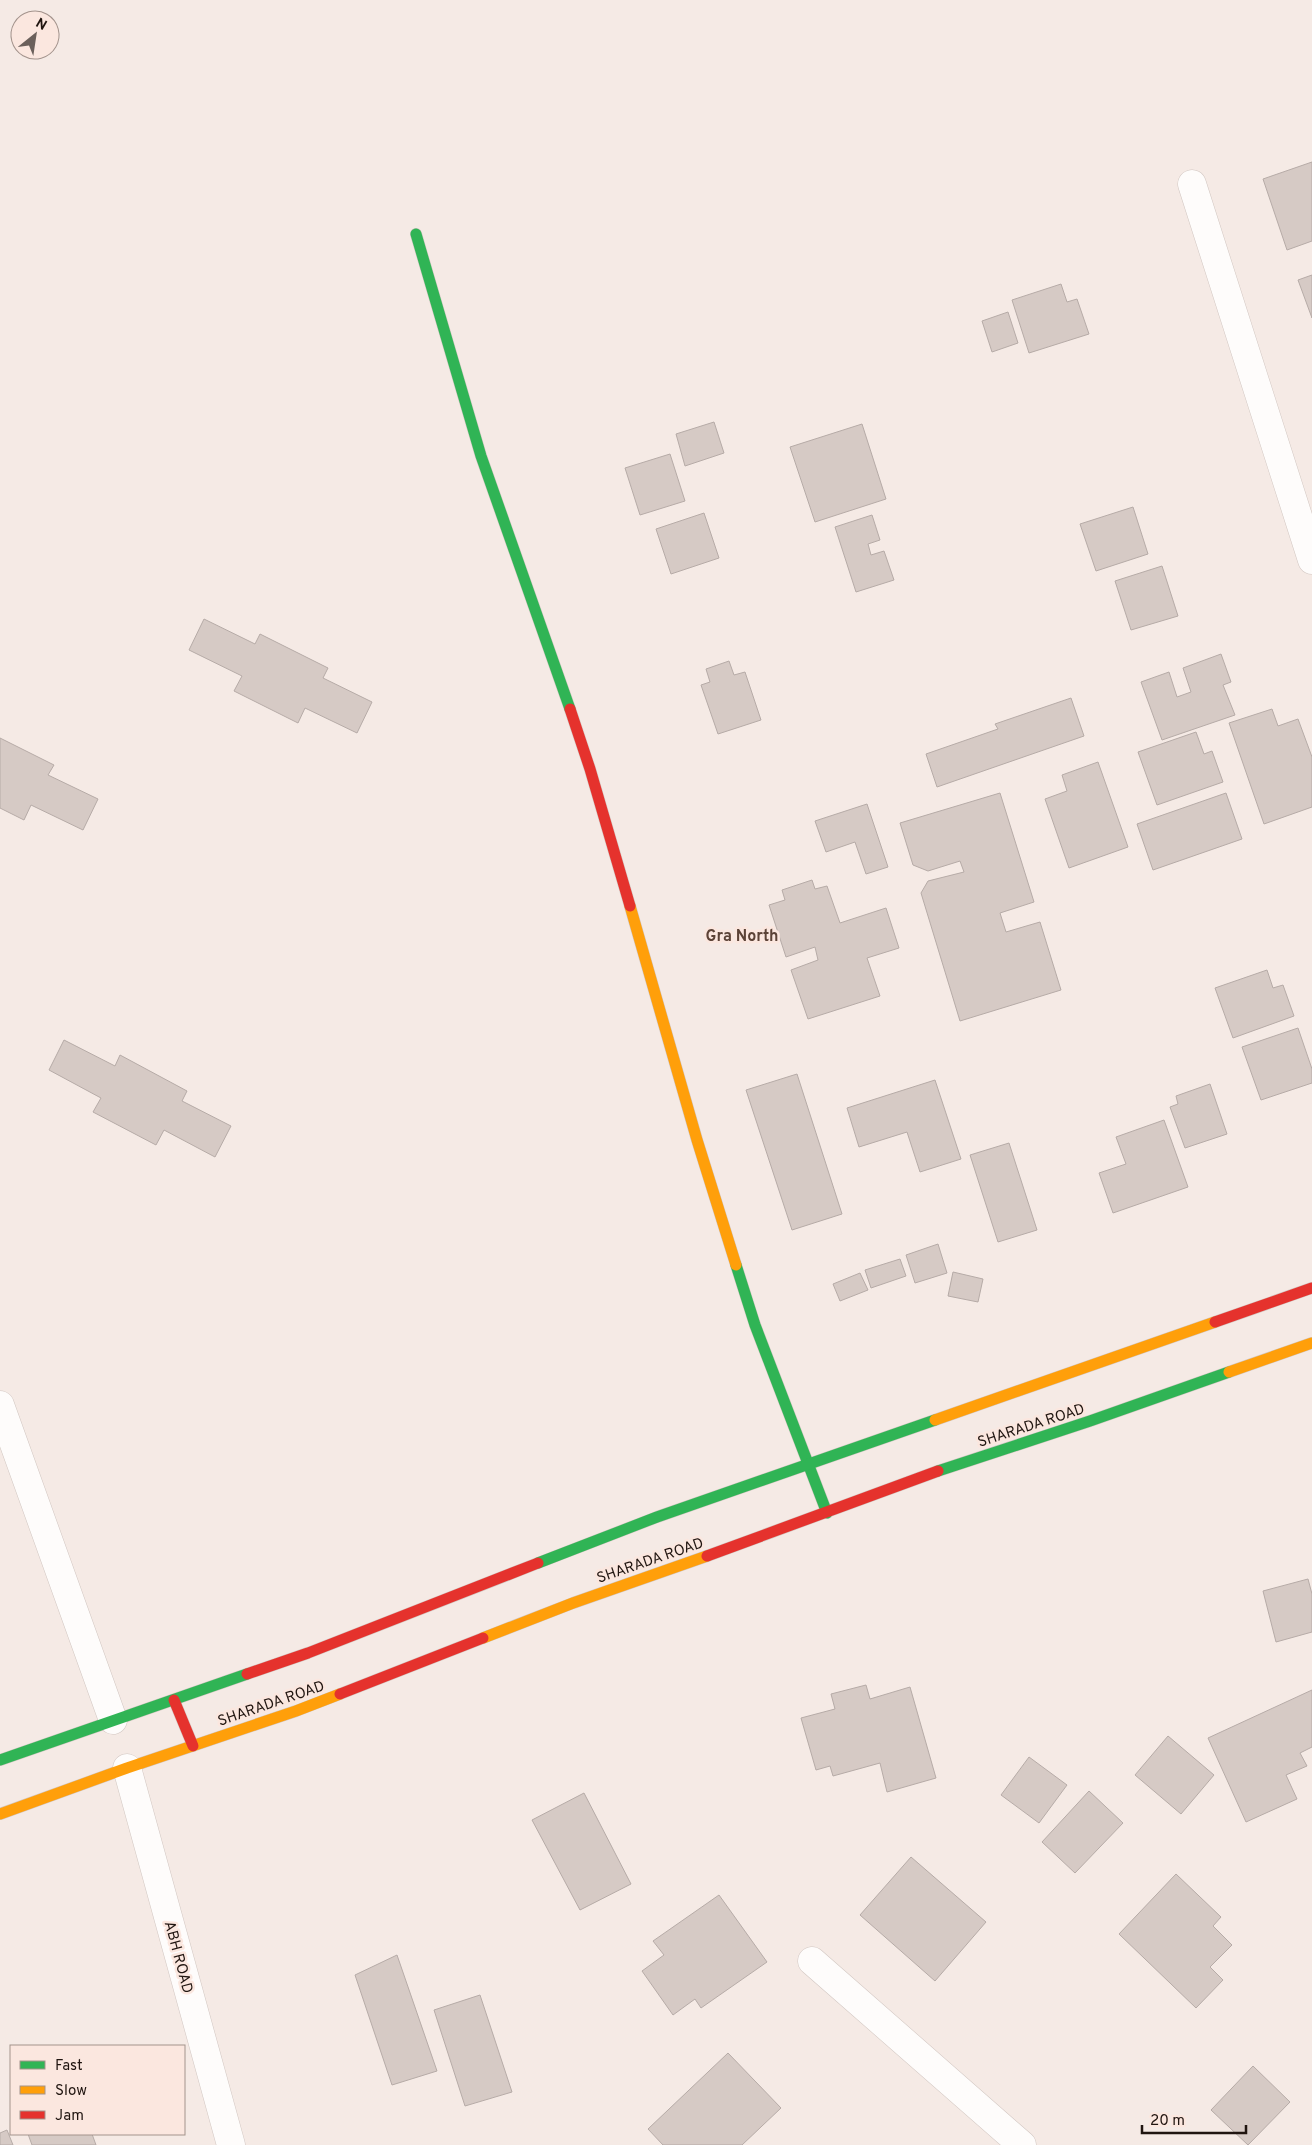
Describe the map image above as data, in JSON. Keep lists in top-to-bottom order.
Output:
{
  "streets": {
    "main road": ["SHARADA ROAD"],
    "street": ["ABH ROAD"]
  },
  "crossings": [
    ["SHARADA ROAD", "ABH ROAD"]
  ],
  "districts": ["Gra North"],
  "legend": ["Fast", "Slow", "Jam"],
  "scale_bar": "20 m",
  "north": "top right"
}
